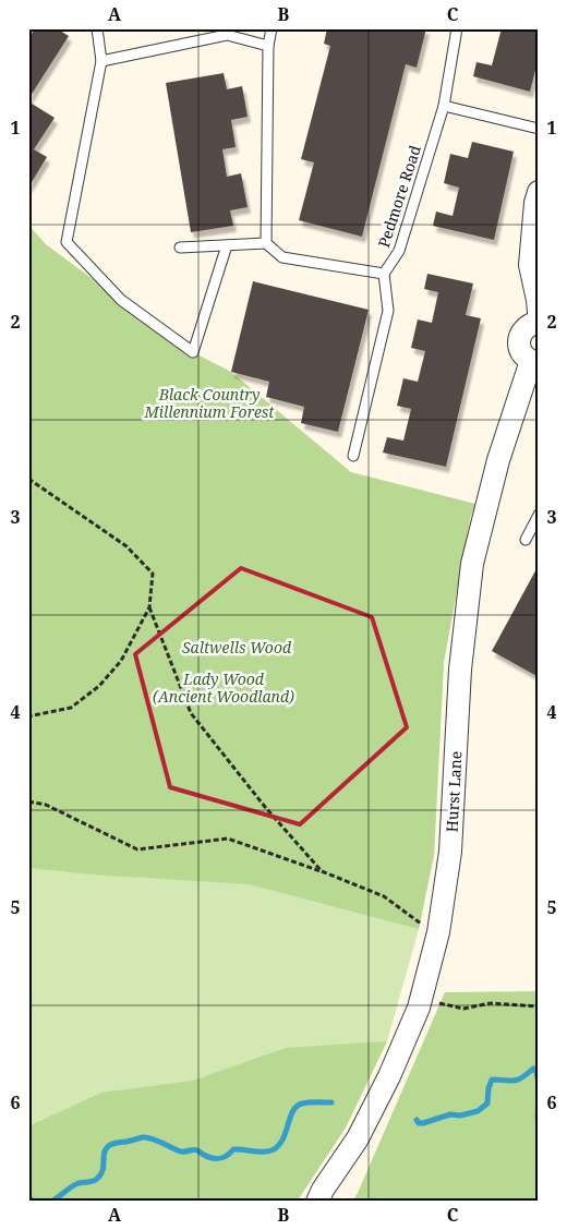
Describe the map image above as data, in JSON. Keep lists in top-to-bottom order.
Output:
{
  "streets": {
    "street": ["Hurst Lane"],
    "lane": ["Pedmore Road"]
  },
  "parks": ["Black Country Millennium Forest", "Saltwells Wood", "Lady Wood (Ancient Woodland)"],
  "grid": {
    "columns": ["A", "B", "C"],
    "rows": [
      "1",
      "2",
      "3",
      "4",
      "5",
      "6"
    ]
  }
}
